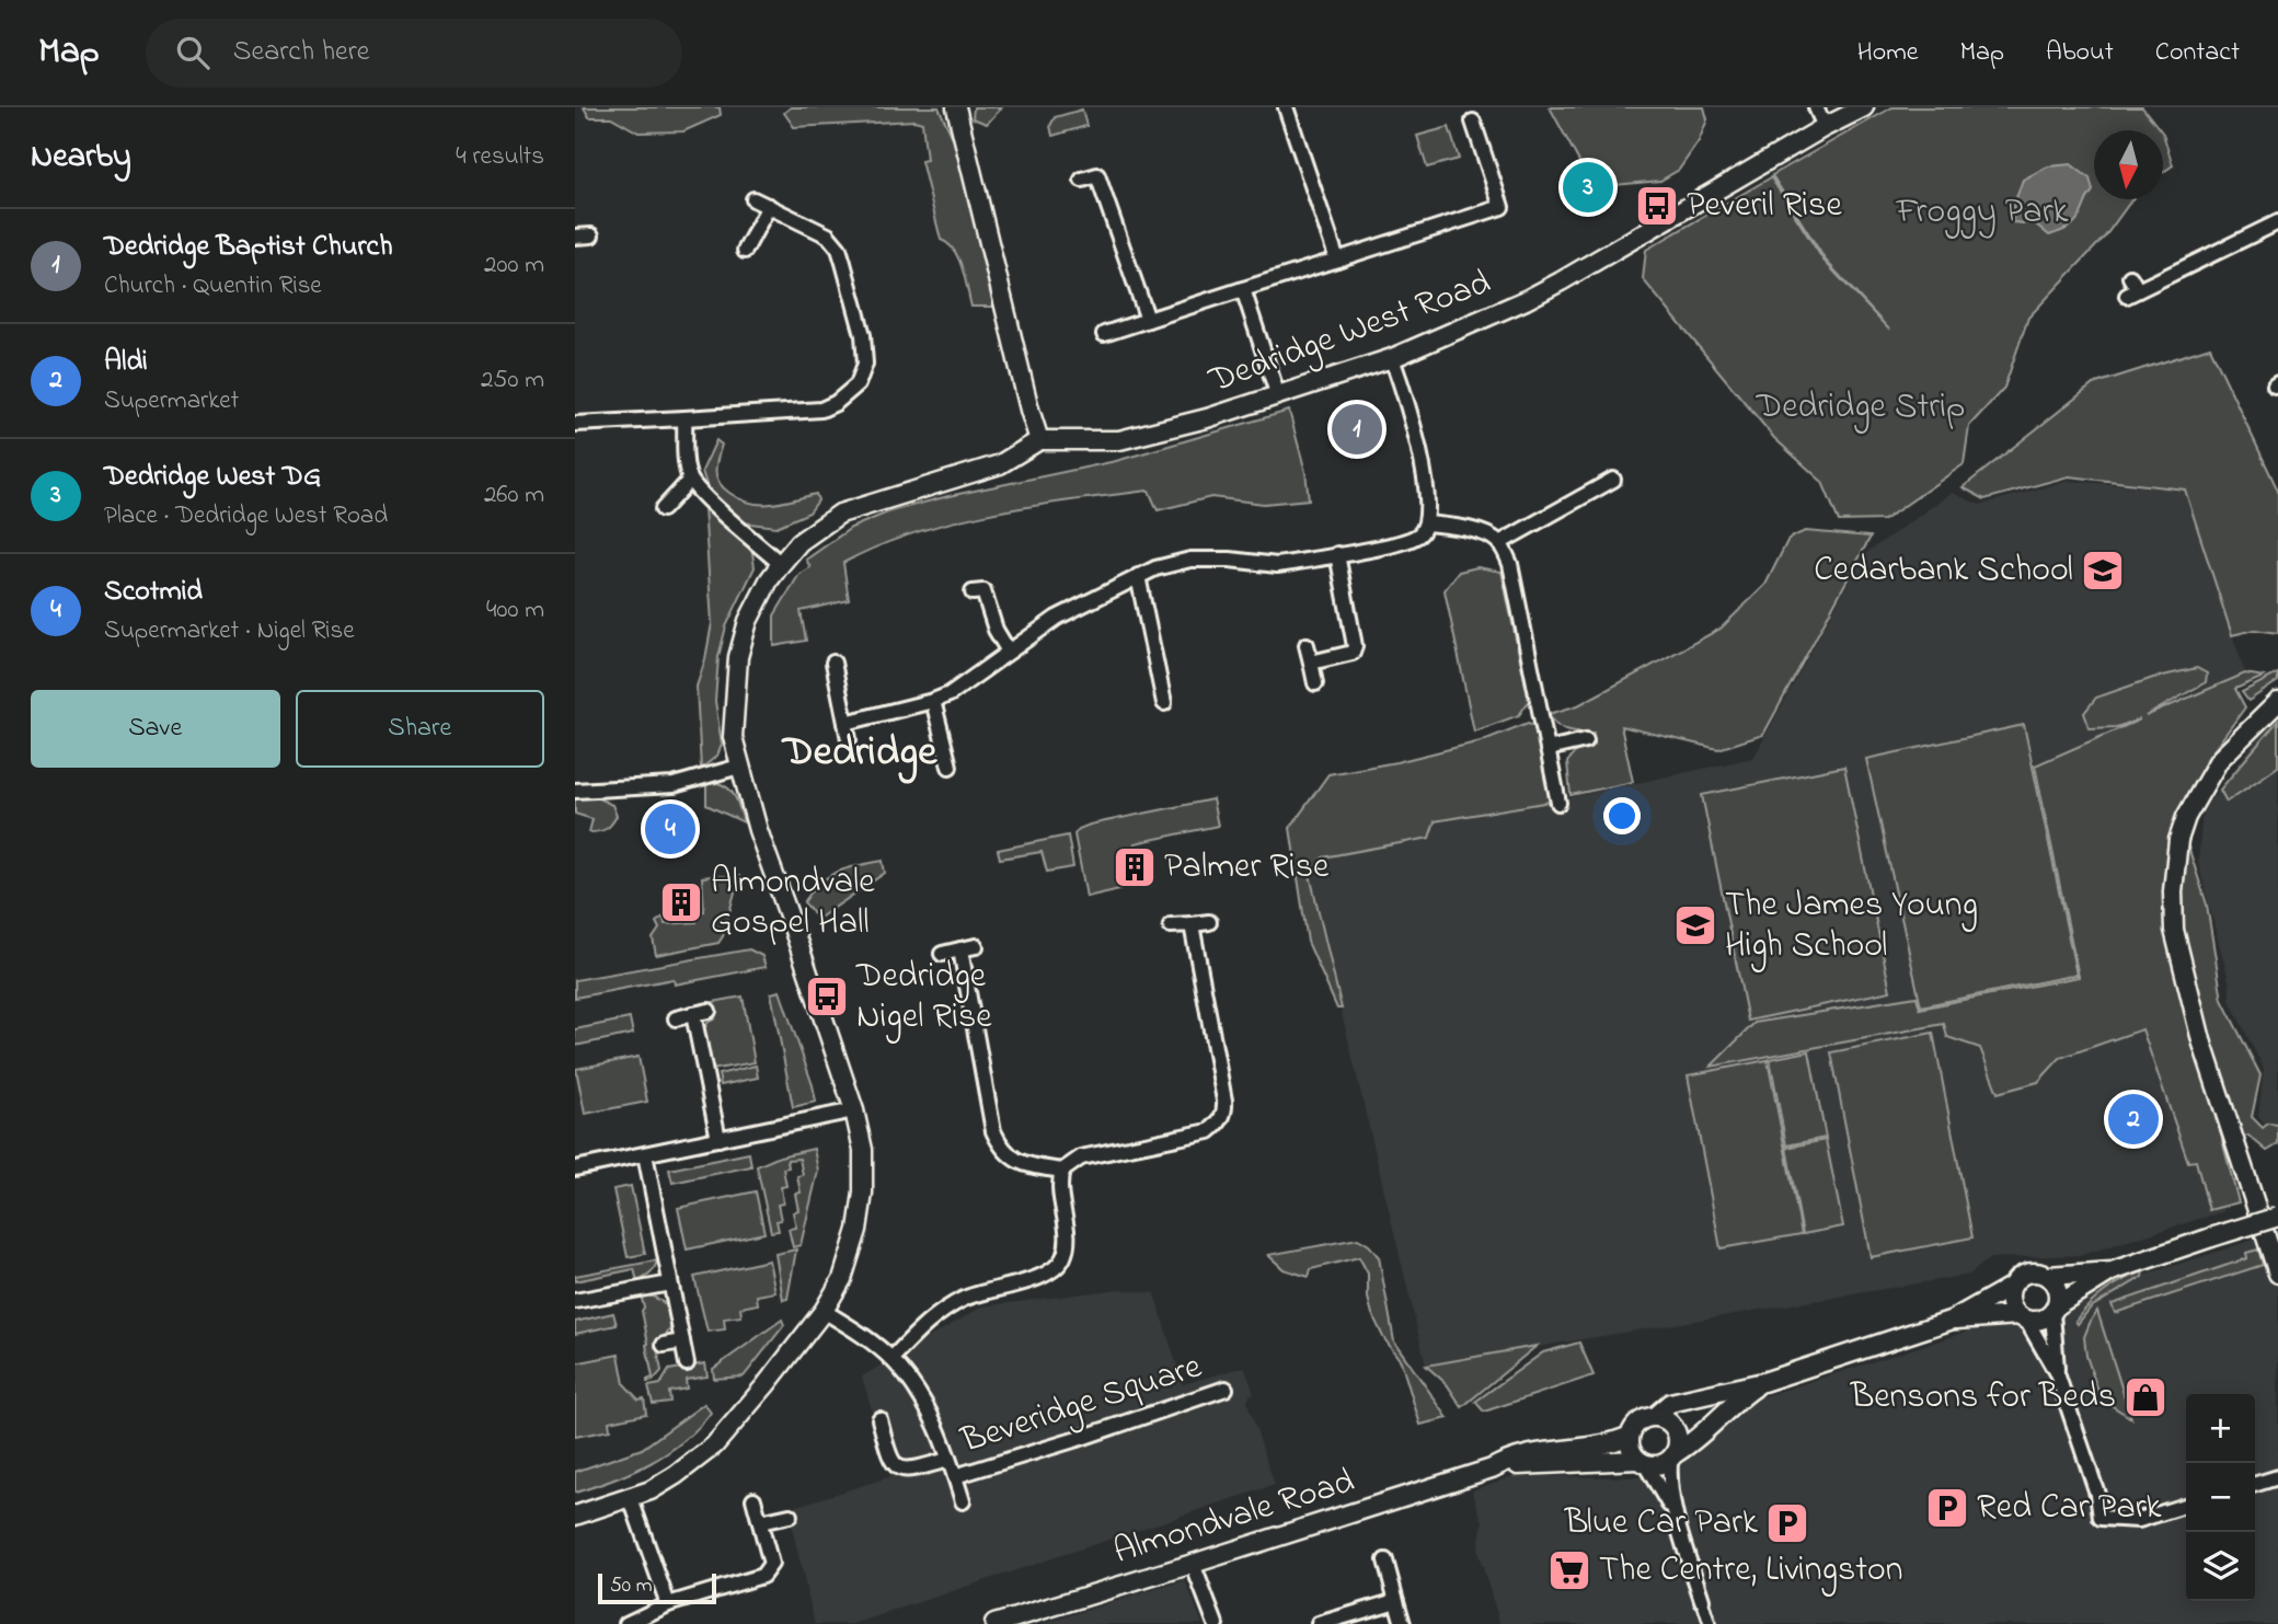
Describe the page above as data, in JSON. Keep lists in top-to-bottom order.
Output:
{
  "streets": {
    "street": ["Dedridge West Road", "Beveridge Square", "Almondvale Road"]
  },
  "districts": ["Dedridge"],
  "parks": ["Froggy Park", "Dedridge Strip"],
  "places": {
    "bus stop": ["Peveril Rise", "Dedridge Nigel Rise"],
    "school or university": ["Cedarbank School", "The James Young High School"],
    "building": ["Palmer Rise", "Almondvale Gospel Hall"],
    "shop": ["Bensons for Beds"],
    "parking": ["Red Car Park", "Blue Car Park"],
    "supermarket": ["The Centre, Livingston"]
  },
  "scale_bar": "50 m",
  "north": "bottom",
  "page": {
    "header": "Map",
    "search": "Search here",
    "nav": [
      "Home",
      "Map",
      "About",
      "Contact"
    ],
    "heading": ["Nearby", "4 results"],
    "pins": [
      "3",
      "1",
      "4",
      "2"
    ],
    "list": [
      {
        "mark": "1",
        "name": "Dedridge Baptist Church",
        "note": "Church · Quentin Rise",
        "value": "200 m"
      },
      {
        "mark": "2",
        "name": "Aldi",
        "note": "Supermarket",
        "value": "250 m"
      },
      {
        "mark": "3",
        "name": "Dedridge West DG",
        "note": "Place · Dedridge West Road",
        "value": "260 m"
      },
      {
        "mark": "4",
        "name": "Scotmid",
        "note": "Supermarket · Nigel Rise",
        "value": "400 m"
      }
    ],
    "buttons": ["Save", "Share"],
    "map_buttons": ["+", "−"],
    "scale": "50 m"
  }
}
